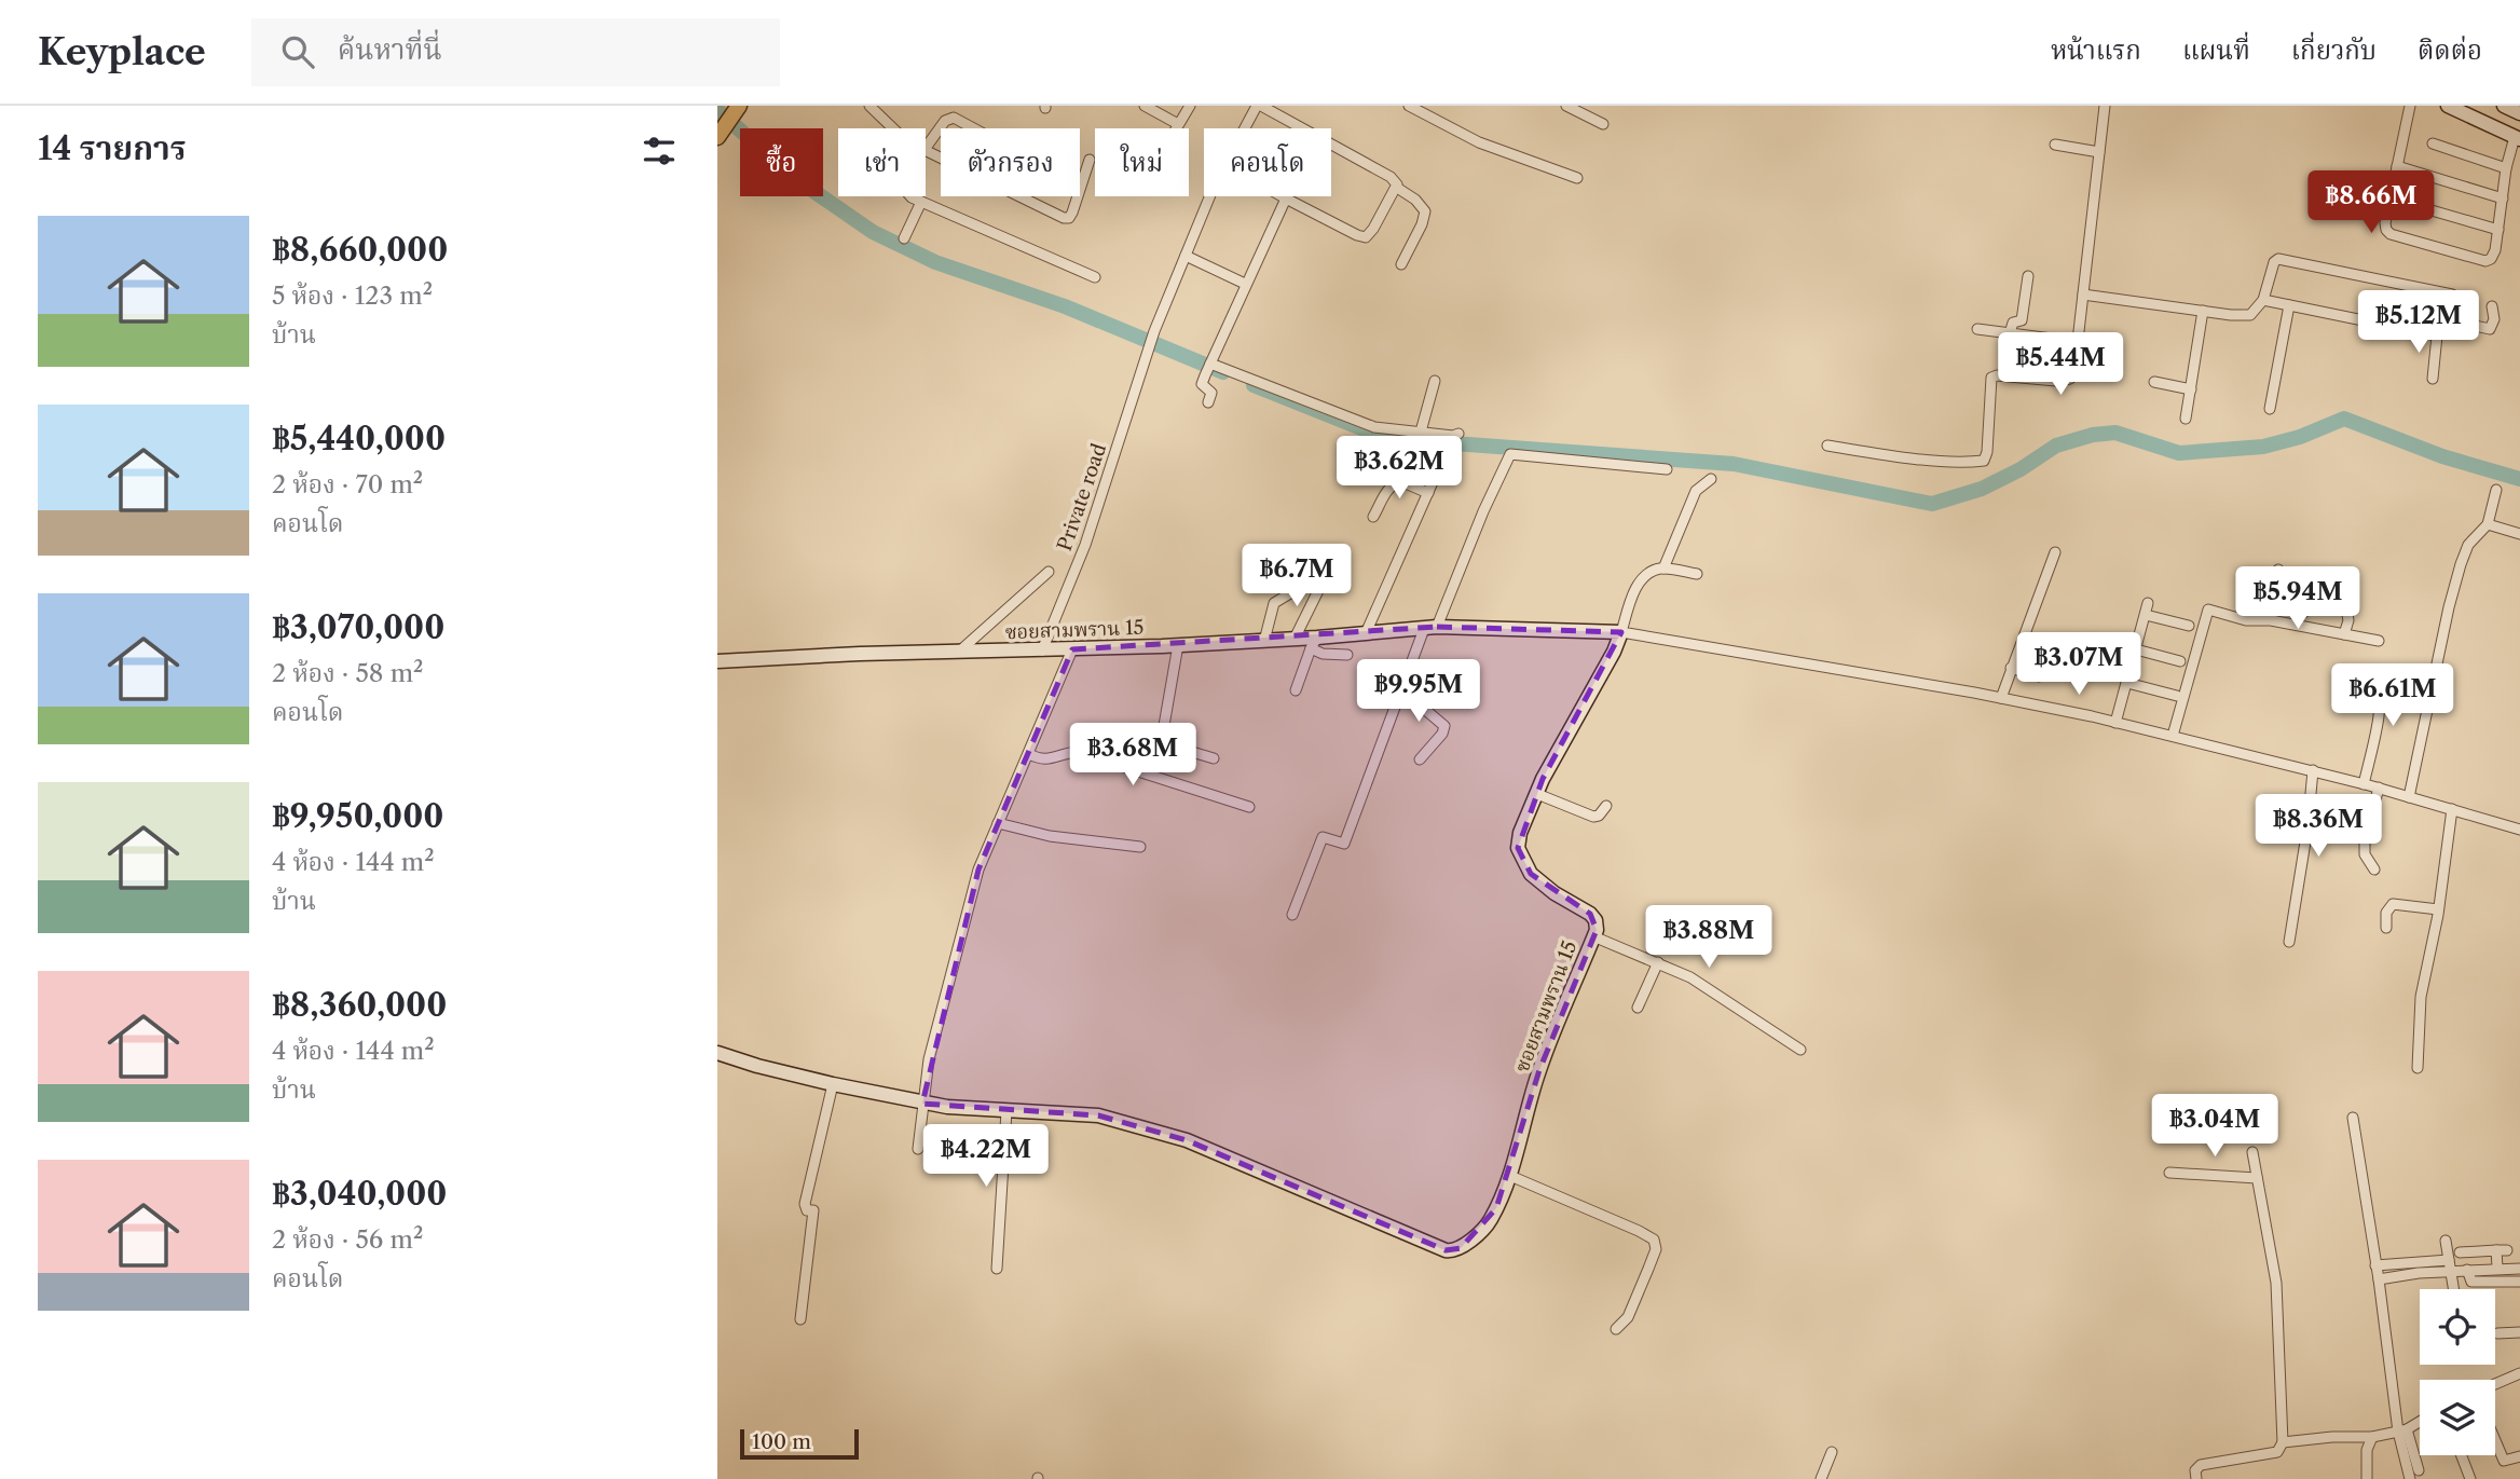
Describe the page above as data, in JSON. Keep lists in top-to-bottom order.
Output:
{
  "streets": {
    "street": ["Private road", "ซอยสามพราน 15"]
  },
  "crossings": [
    ["Private road", "ซอยสามพราน 15"]
  ],
  "scale_bar": "100 m",
  "page": {
    "header": "Keyplace",
    "search": "ค้นหาที่นี่",
    "nav": [
      "หน้าแรก",
      "แผนที่",
      "เกี่ยวกับ",
      "ติดต่อ"
    ],
    "heading": "14 รายการ",
    "chip": [
      "ซื้อ",
      "เช่า",
      "ตัวกรอง",
      "ใหม่",
      "คอนโด"
    ],
    "price": [
      "฿8.66M",
      "฿5.12M",
      "฿5.44M",
      "฿3.62M",
      "฿6.7M",
      "฿5.94M",
      "฿3.07M",
      "฿9.95M",
      "฿6.61M",
      "฿3.68M",
      "฿8.36M",
      "฿3.88M",
      "฿3.04M",
      "฿4.22M"
    ],
    "list": [
      {
        "name": "฿8,660,000",
        "note": "5 ห้อง · 123 m² · บ้าน"
      },
      {
        "name": "฿5,440,000",
        "note": "2 ห้อง · 70 m² · คอนโด"
      },
      {
        "name": "฿3,070,000",
        "note": "2 ห้อง · 58 m² · คอนโด"
      },
      {
        "name": "฿9,950,000",
        "note": "4 ห้อง · 144 m² · บ้าน"
      },
      {
        "name": "฿8,360,000",
        "note": "4 ห้อง · 144 m² · บ้าน"
      },
      {
        "name": "฿3,040,000",
        "note": "2 ห้อง · 56 m² · คอนโด"
      }
    ],
    "scale": "100 m"
  }
}
